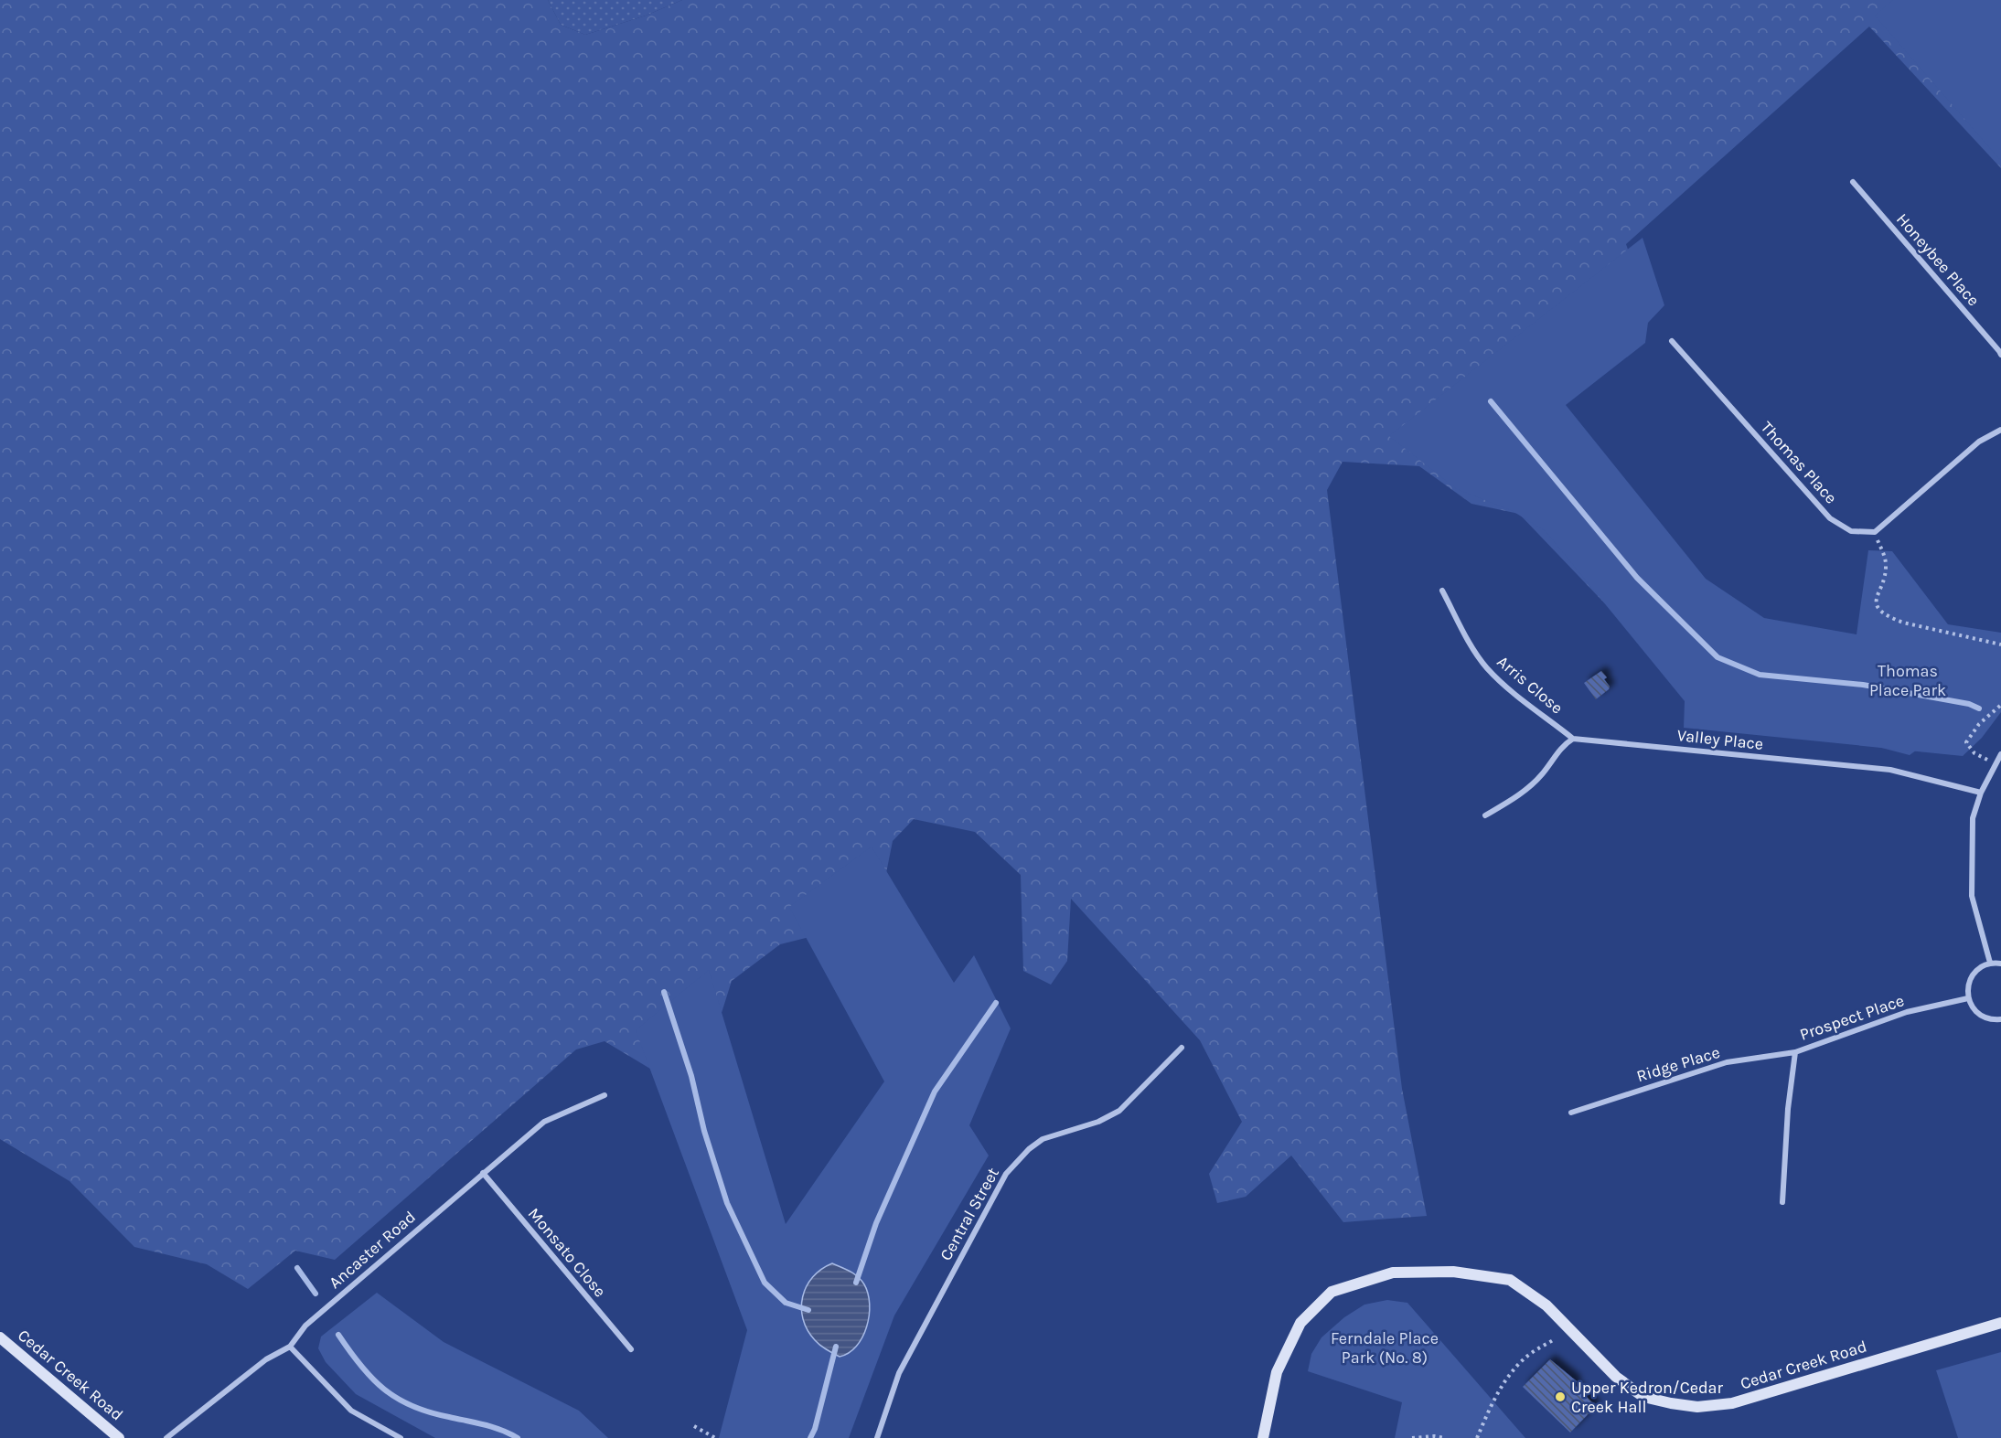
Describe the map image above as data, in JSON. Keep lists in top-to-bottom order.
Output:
{
  "streets": {
    "street": [
      "Honeybee Place",
      "Thomas Place",
      "Arris Close",
      "Valley Place",
      "Prospect Place",
      "Ridge Place",
      "Central Street",
      "Ancaster Road",
      "Monsato Close",
      "Cedar Creek Road"
    ]
  },
  "crossings": [
    ["Arris Close", "Valley Place"],
    ["Prospect Place", "Ridge Place"],
    ["Ancaster Road", "Monsato Close"]
  ],
  "parks": ["Thomas Place Park", "Ferndale Place Park (No. 8)"],
  "places": ["Upper Kedron/Cedar Creek Hall"]
}
